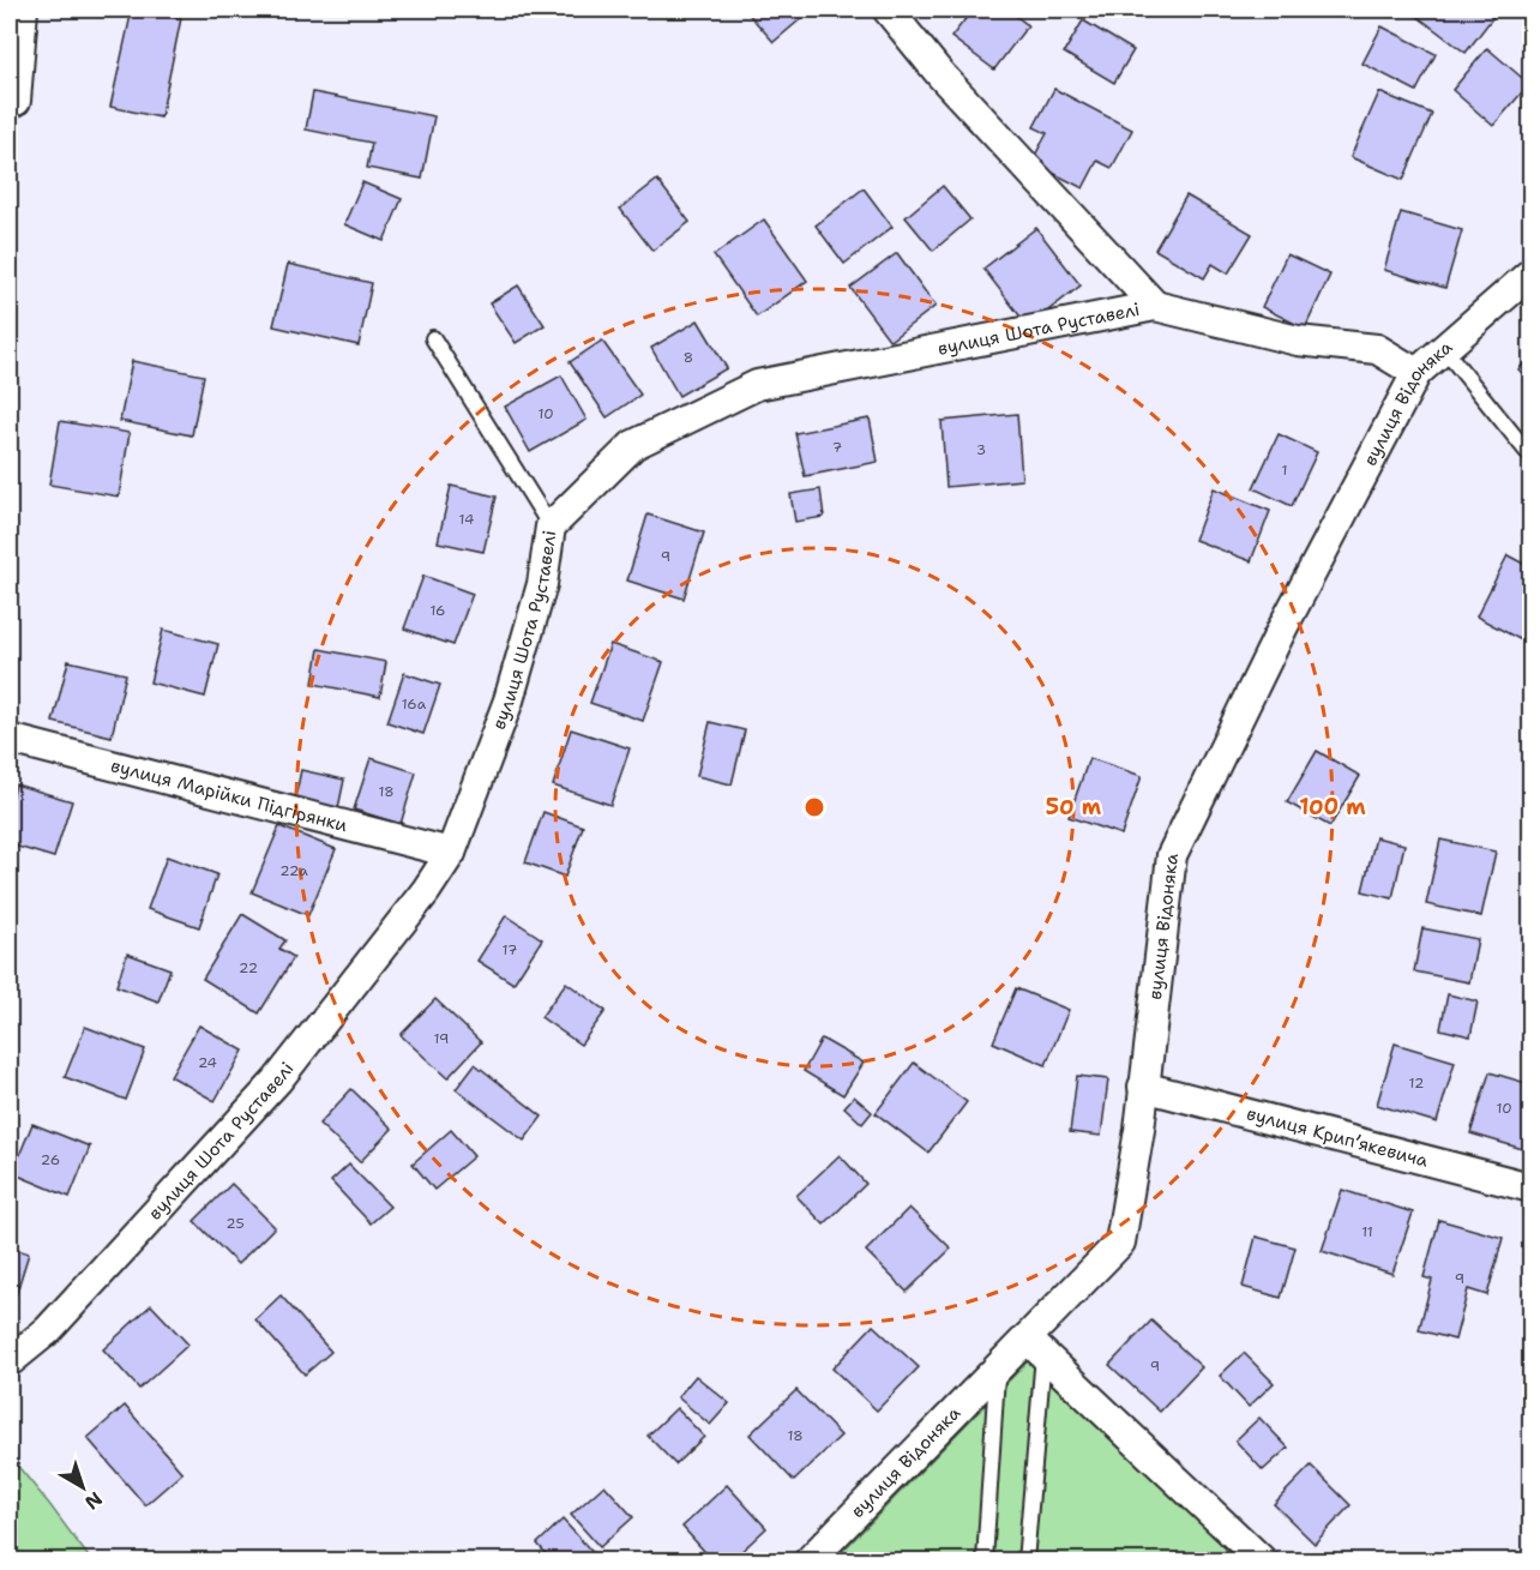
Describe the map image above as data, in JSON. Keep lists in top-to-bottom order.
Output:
{
  "streets": {
    "street": [
      "вулиця Шота Руставелі",
      "вулиця Відоняка",
      "вулиця Марійки Підгірянки",
      "вулиця Крипʼякевича"
    ]
  },
  "crossings": [
    ["вулиця Шота Руставелі", "вулиця Відоняка"],
    ["вулиця Шота Руставелі", "вулиця Марійки Підгірянки"],
    ["вулиця Відоняка", "вулиця Крипʼякевича"]
  ],
  "house_numbers": [
    "8",
    "10",
    "7",
    "3",
    "1",
    "14",
    "9",
    "16",
    "16а",
    "18",
    "22а",
    "17",
    "22",
    "19",
    "24",
    "12",
    "10",
    "26",
    "25",
    "11",
    "9",
    "9",
    "18"
  ],
  "north": "bottom right",
  "rings": ["50 m", "100 m"]
}
